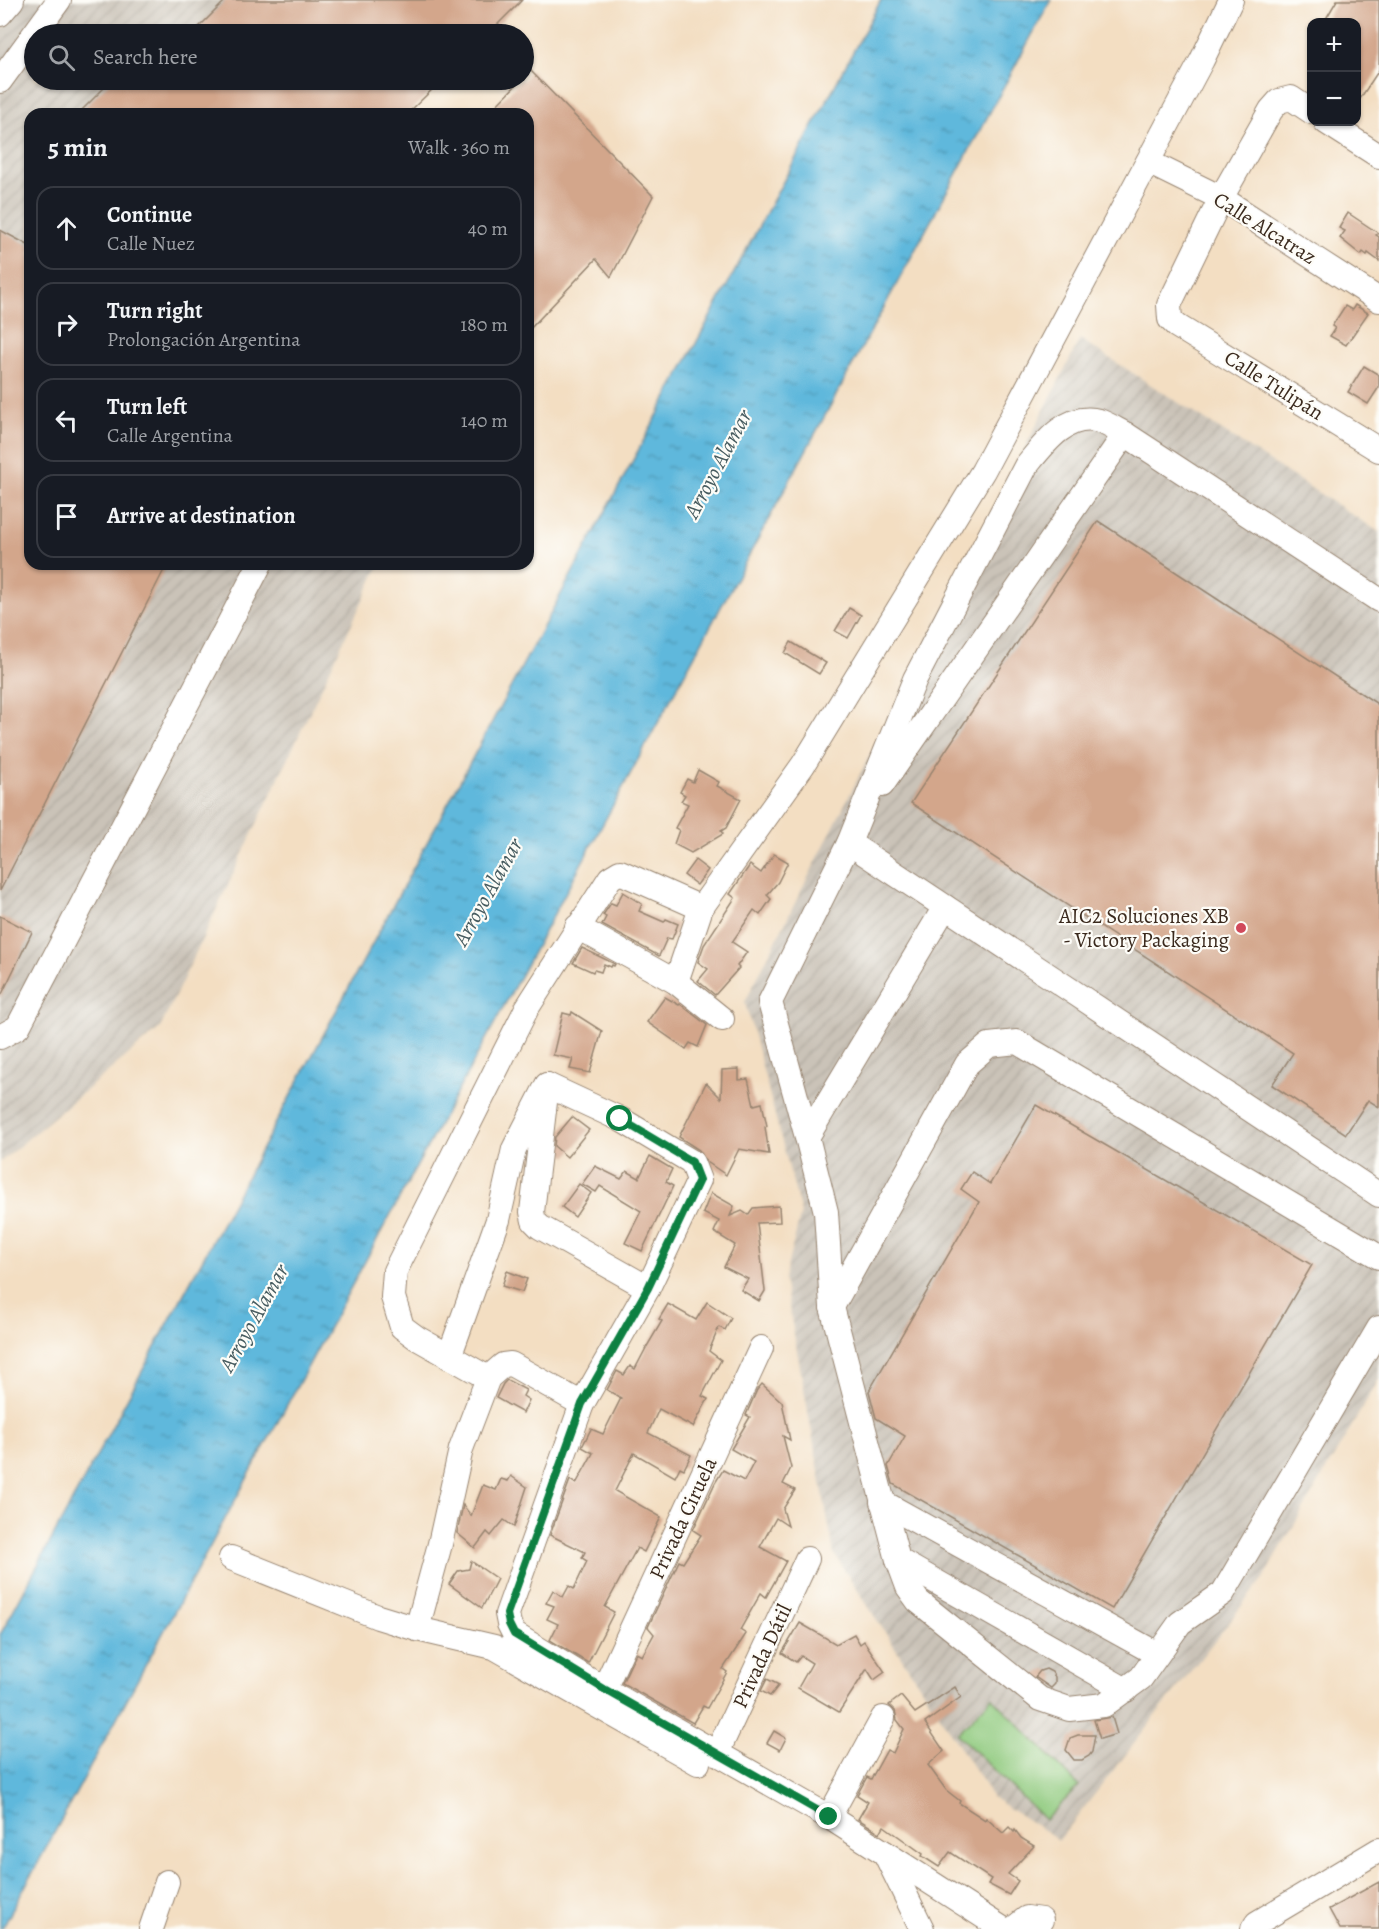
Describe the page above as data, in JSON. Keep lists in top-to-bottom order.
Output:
{
  "streets": {
    "street": [
      "Calle Alcatraz",
      "Calle Tulipán",
      "Privada Ciruela",
      "Privada Dátil"
    ]
  },
  "crossings": [
    ["Calle Alcatraz", "Calle Tulipán"]
  ],
  "water": ["Arroyo Alamar"],
  "places": ["AIC2 Soluciones XB - Victory Packaging"],
  "page": {
    "map_buttons": ["+", "−"],
    "search": "Search here",
    "heading": ["5 min", "Walk · 360 m"],
    "list": [
      ["Continue", "Calle Nuez", "40 m"],
      ["Turn right", "Prolongación Argentina", "180 m"],
      ["Turn left", "Calle Argentina", "140 m"],
      "Arrive at destination"
    ]
  }
}
